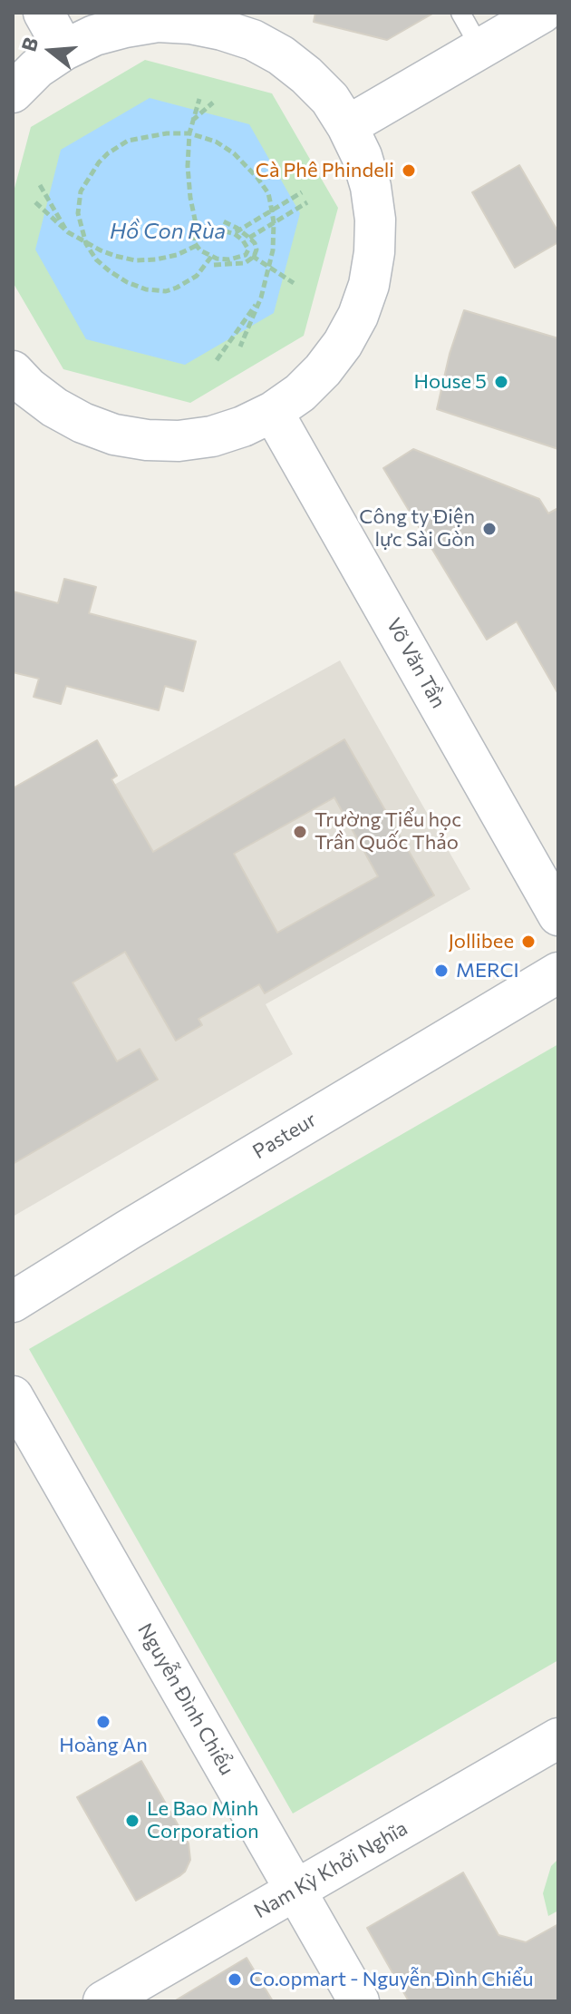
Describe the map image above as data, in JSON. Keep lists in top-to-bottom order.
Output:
{
  "streets": {
    "main road": [
      "Võ Văn Tần",
      "Pasteur",
      "Nguyễn Đình Chiểu",
      "Nam Kỳ Khởi Nghĩa"
    ]
  },
  "crossings": [
    ["Nguyễn Đình Chiểu", "Nam Kỳ Khởi Nghĩa"]
  ],
  "water": ["Hồ Con Rùa"],
  "places": [
    "Cà Phê Phindeli",
    "House 5",
    "Công ty Điện lực Sài Gòn",
    "Trường Tiểu học Trần Quốc Thảo",
    "Jollibee",
    "MERCI",
    "Hoàng An",
    "Le Bao Minh Corporation",
    "Co.opmart - Nguyễn Đình Chiểu"
  ],
  "north": "left"
}
